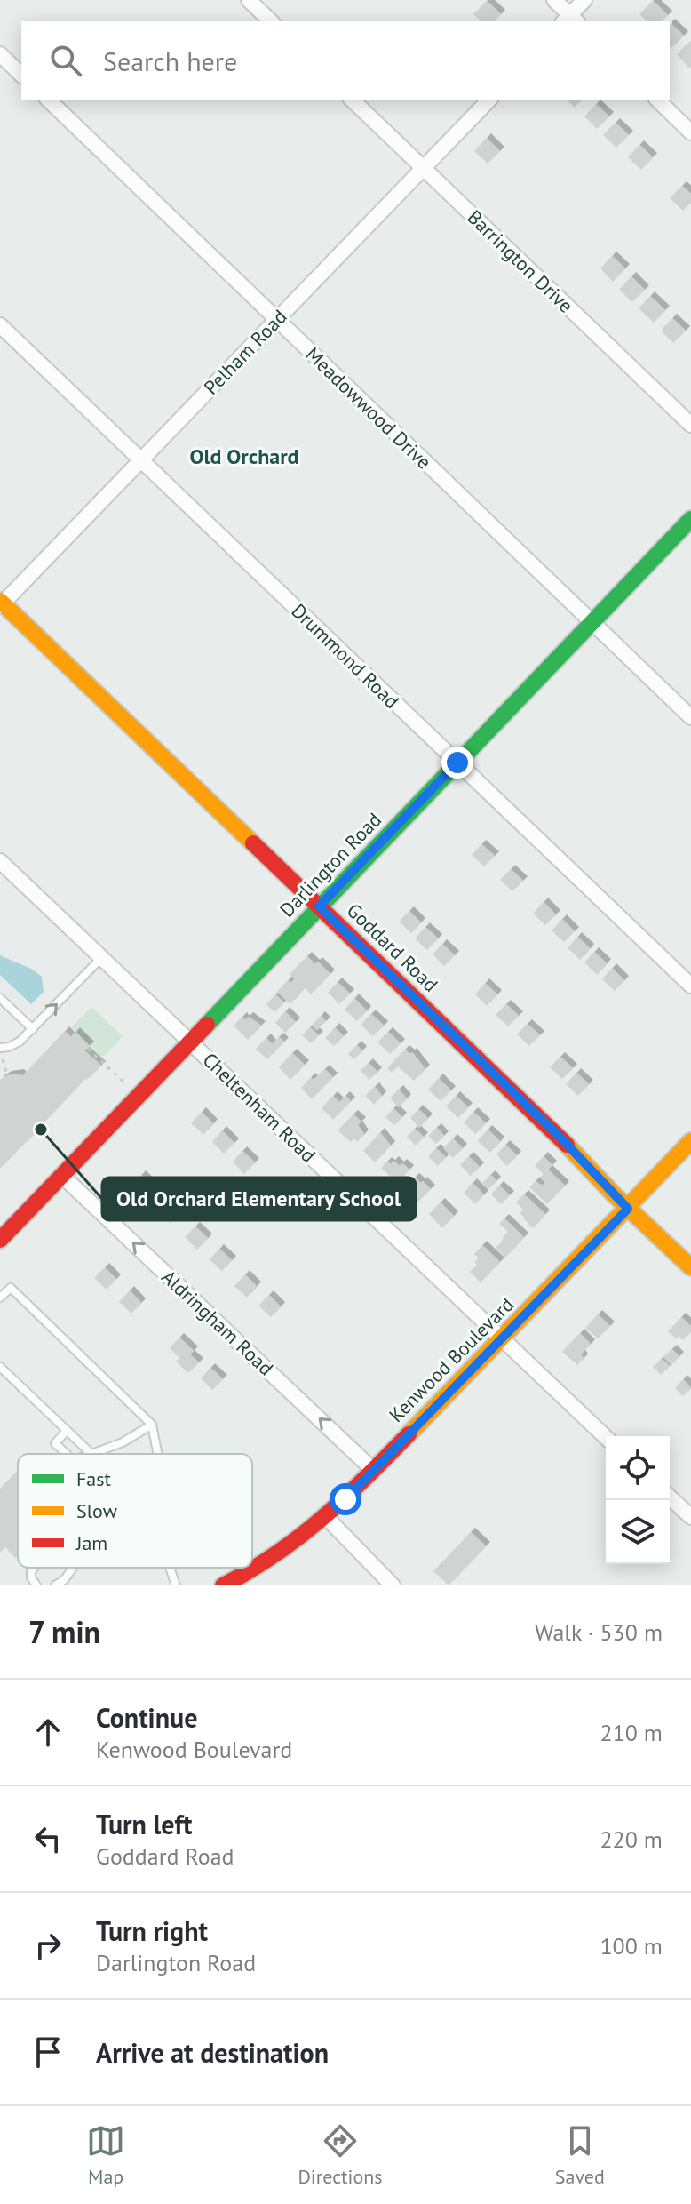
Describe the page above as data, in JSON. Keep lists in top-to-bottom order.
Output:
{
  "streets": {
    "street": [
      "Barrington Drive",
      "Pelham Road",
      "Meadowwood Drive",
      "Drummond Road",
      "Darlington Road",
      "Goddard Road",
      "Cheltenham Road",
      "Aldringham Road",
      "Kenwood Boulevard"
    ]
  },
  "crossings": [
    ["Barrington Drive", "Pelham Road"],
    ["Pelham Road", "Meadowwood Drive"],
    ["Pelham Road", "Drummond Road"],
    ["Pelham Road", "Goddard Road"],
    ["Meadowwood Drive", "Darlington Road"],
    ["Drummond Road", "Darlington Road"],
    ["Darlington Road", "Goddard Road"],
    ["Darlington Road", "Cheltenham Road"],
    ["Darlington Road", "Aldringham Road"],
    ["Goddard Road", "Kenwood Boulevard"],
    ["Cheltenham Road", "Kenwood Boulevard"],
    ["Aldringham Road", "Kenwood Boulevard"]
  ],
  "one_way": ["Aldringham Road"],
  "districts": ["Old Orchard"],
  "places": ["Old Orchard Elementary School"],
  "legend": ["Fast", "Slow", "Jam"],
  "page": {
    "search": "Search here",
    "heading": ["7 min", "Walk · 530 m"],
    "list": [
      ["Continue", "Kenwood Boulevard", "210 m"],
      ["Turn left", "Goddard Road", "220 m"],
      ["Turn right", "Darlington Road", "100 m"],
      "Arrive at destination"
    ],
    "nav": ["Map", "Directions", "Saved"]
  }
}
